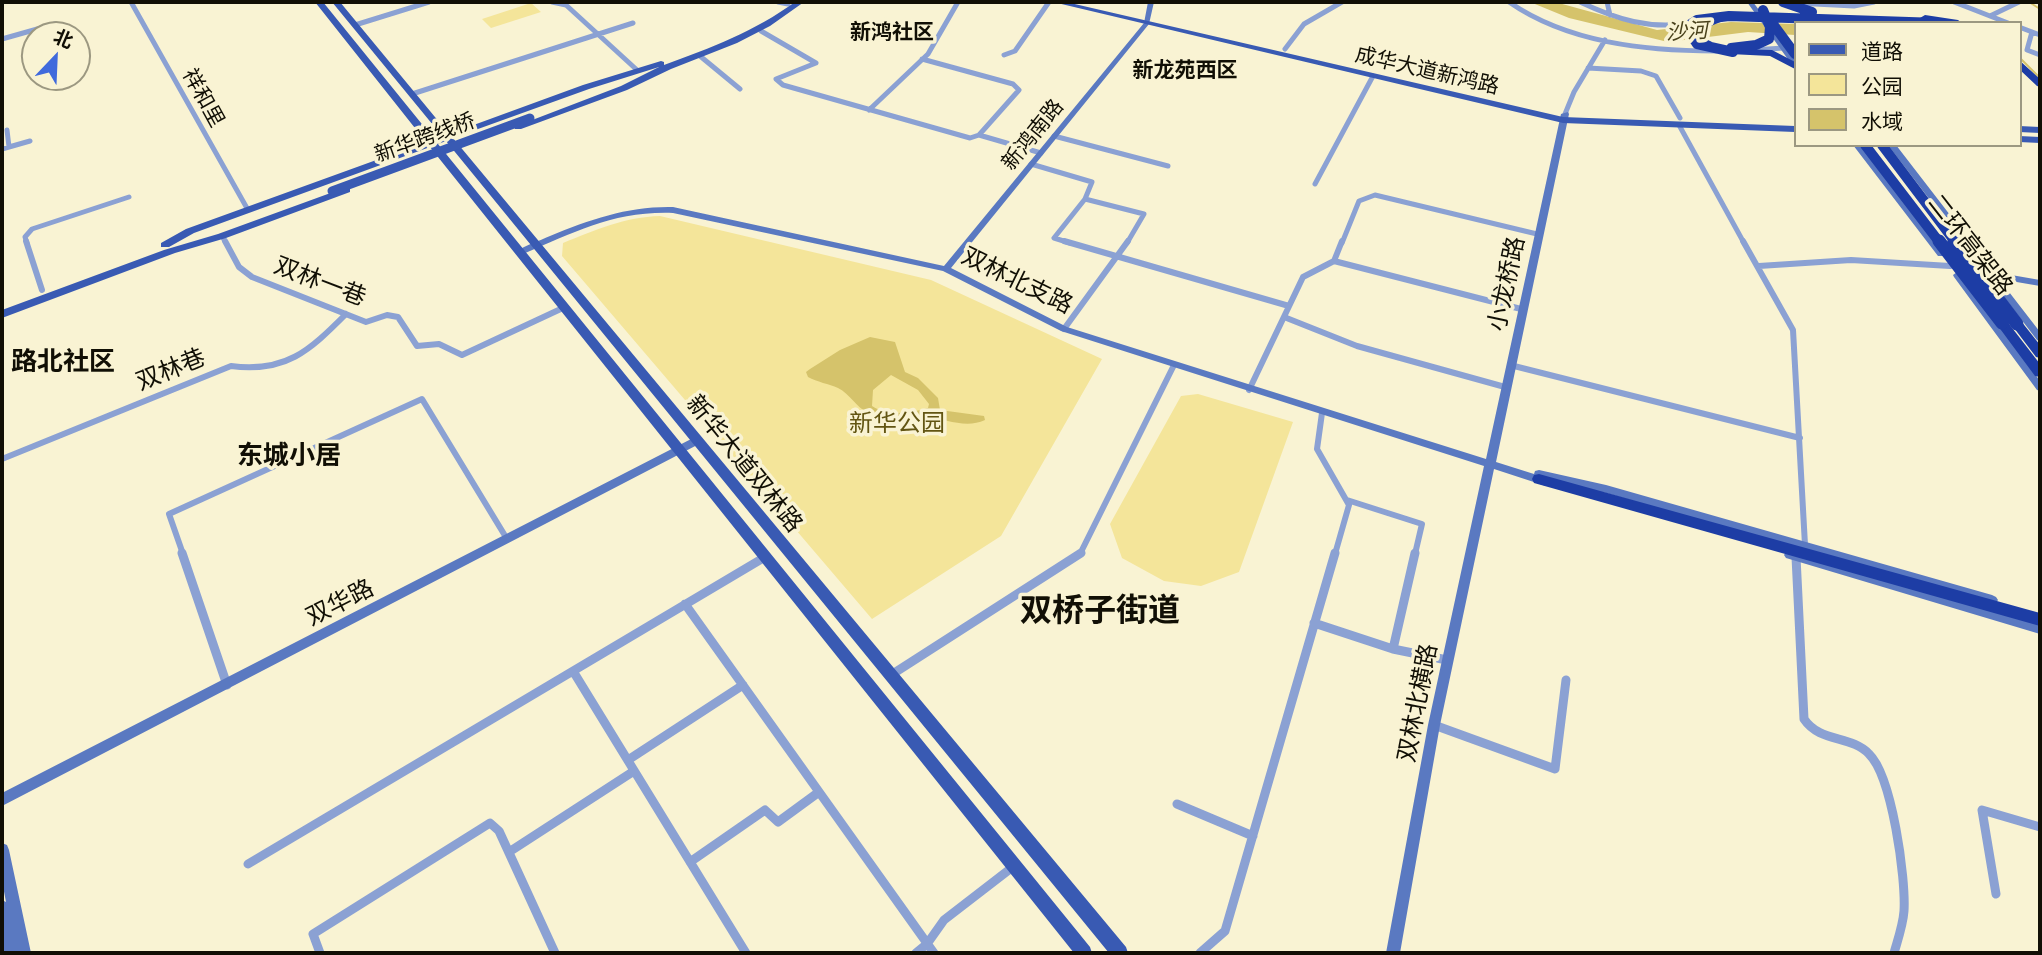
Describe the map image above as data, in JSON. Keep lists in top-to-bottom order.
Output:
{
  "streets": {
    "highway": ["二环高架路"],
    "main road": ["成华大道新鸿路", "新华跨线桥", "新华大道双林路"],
    "street": [
      "祥和里",
      "新鸿南路",
      "双林北支路",
      "双林一巷",
      "小龙桥路",
      "双林巷",
      "双华路",
      "双林北横路"
    ]
  },
  "crossings": [
    ["成华大道新鸿路", "新鸿南路"],
    ["成华大道新鸿路", "小龙桥路"],
    ["新鸿南路", "双林北支路"],
    ["双林北支路", "小龙桥路"],
    ["双林北支路", "新华大道双林路"],
    ["双林北支路", "双林北横路"],
    ["双林一巷", "双林巷"],
    ["双林一巷", "新华大道双林路"],
    ["小龙桥路", "双林北横路"],
    ["新华大道双林路", "双华路"]
  ],
  "districts": [
    "新鸿社区",
    "新龙苑西区",
    "路北社区",
    "东城小居",
    "双桥子街道"
  ],
  "water": ["沙河"],
  "parks": ["新华公园"],
  "legend": ["道路", "公园", "水域"],
  "north": "top right"
}
